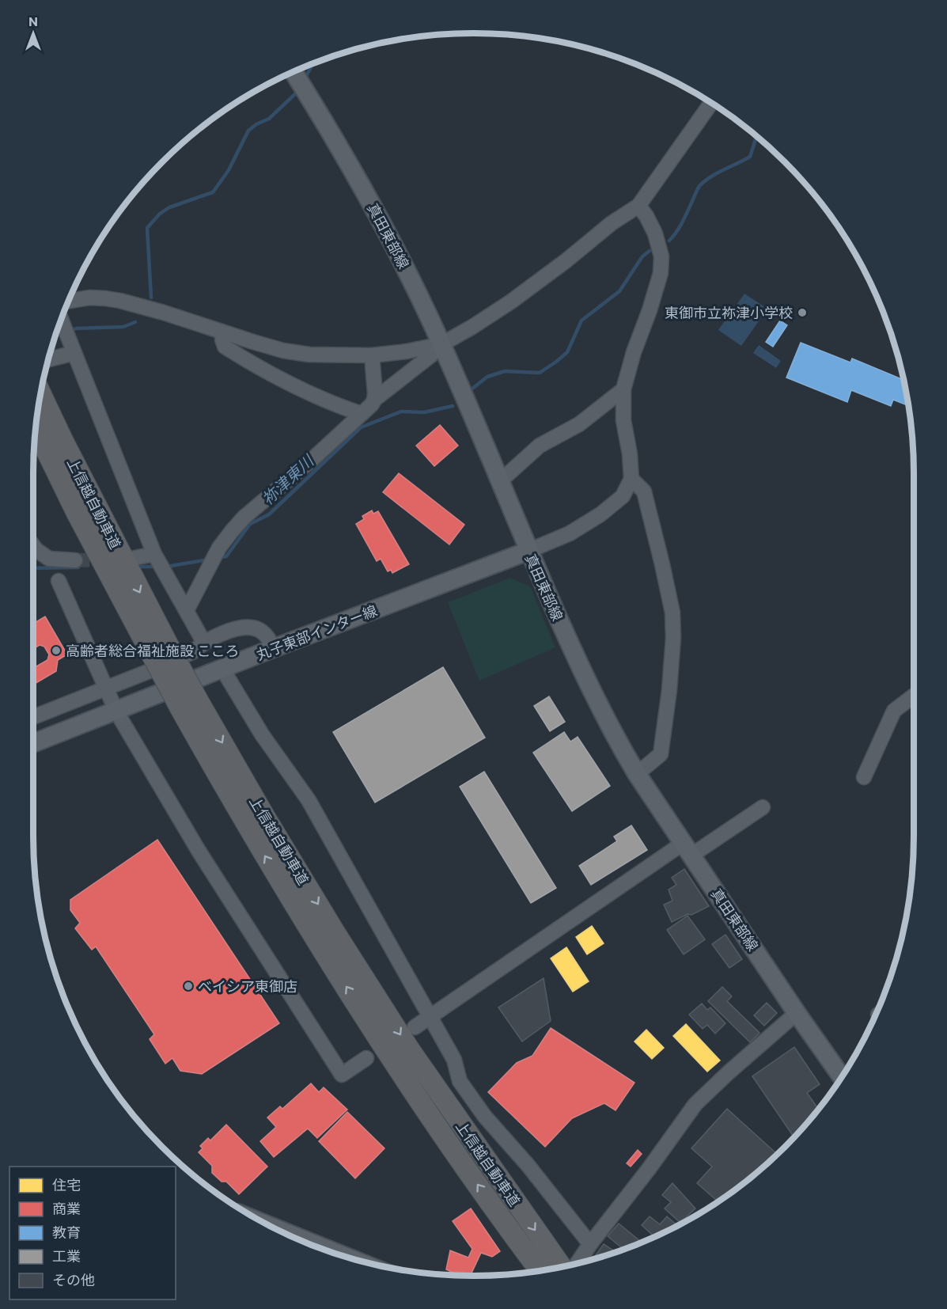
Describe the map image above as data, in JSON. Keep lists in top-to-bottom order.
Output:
{
  "streets": {
    "highway": ["上信越自動車道"],
    "main road": ["真田東部線", "丸子東部インター線"]
  },
  "crossings": [
    ["真田東部線", "丸子東部インター線"]
  ],
  "water": ["祢津東川"],
  "places": ["東御市立祢津小学校", "高齢者総合福祉施設 こころ", "ベイシア東御店"],
  "legend": [
    "住宅",
    "商業",
    "教育",
    "工業",
    "その他"
  ],
  "north": "top"
}
